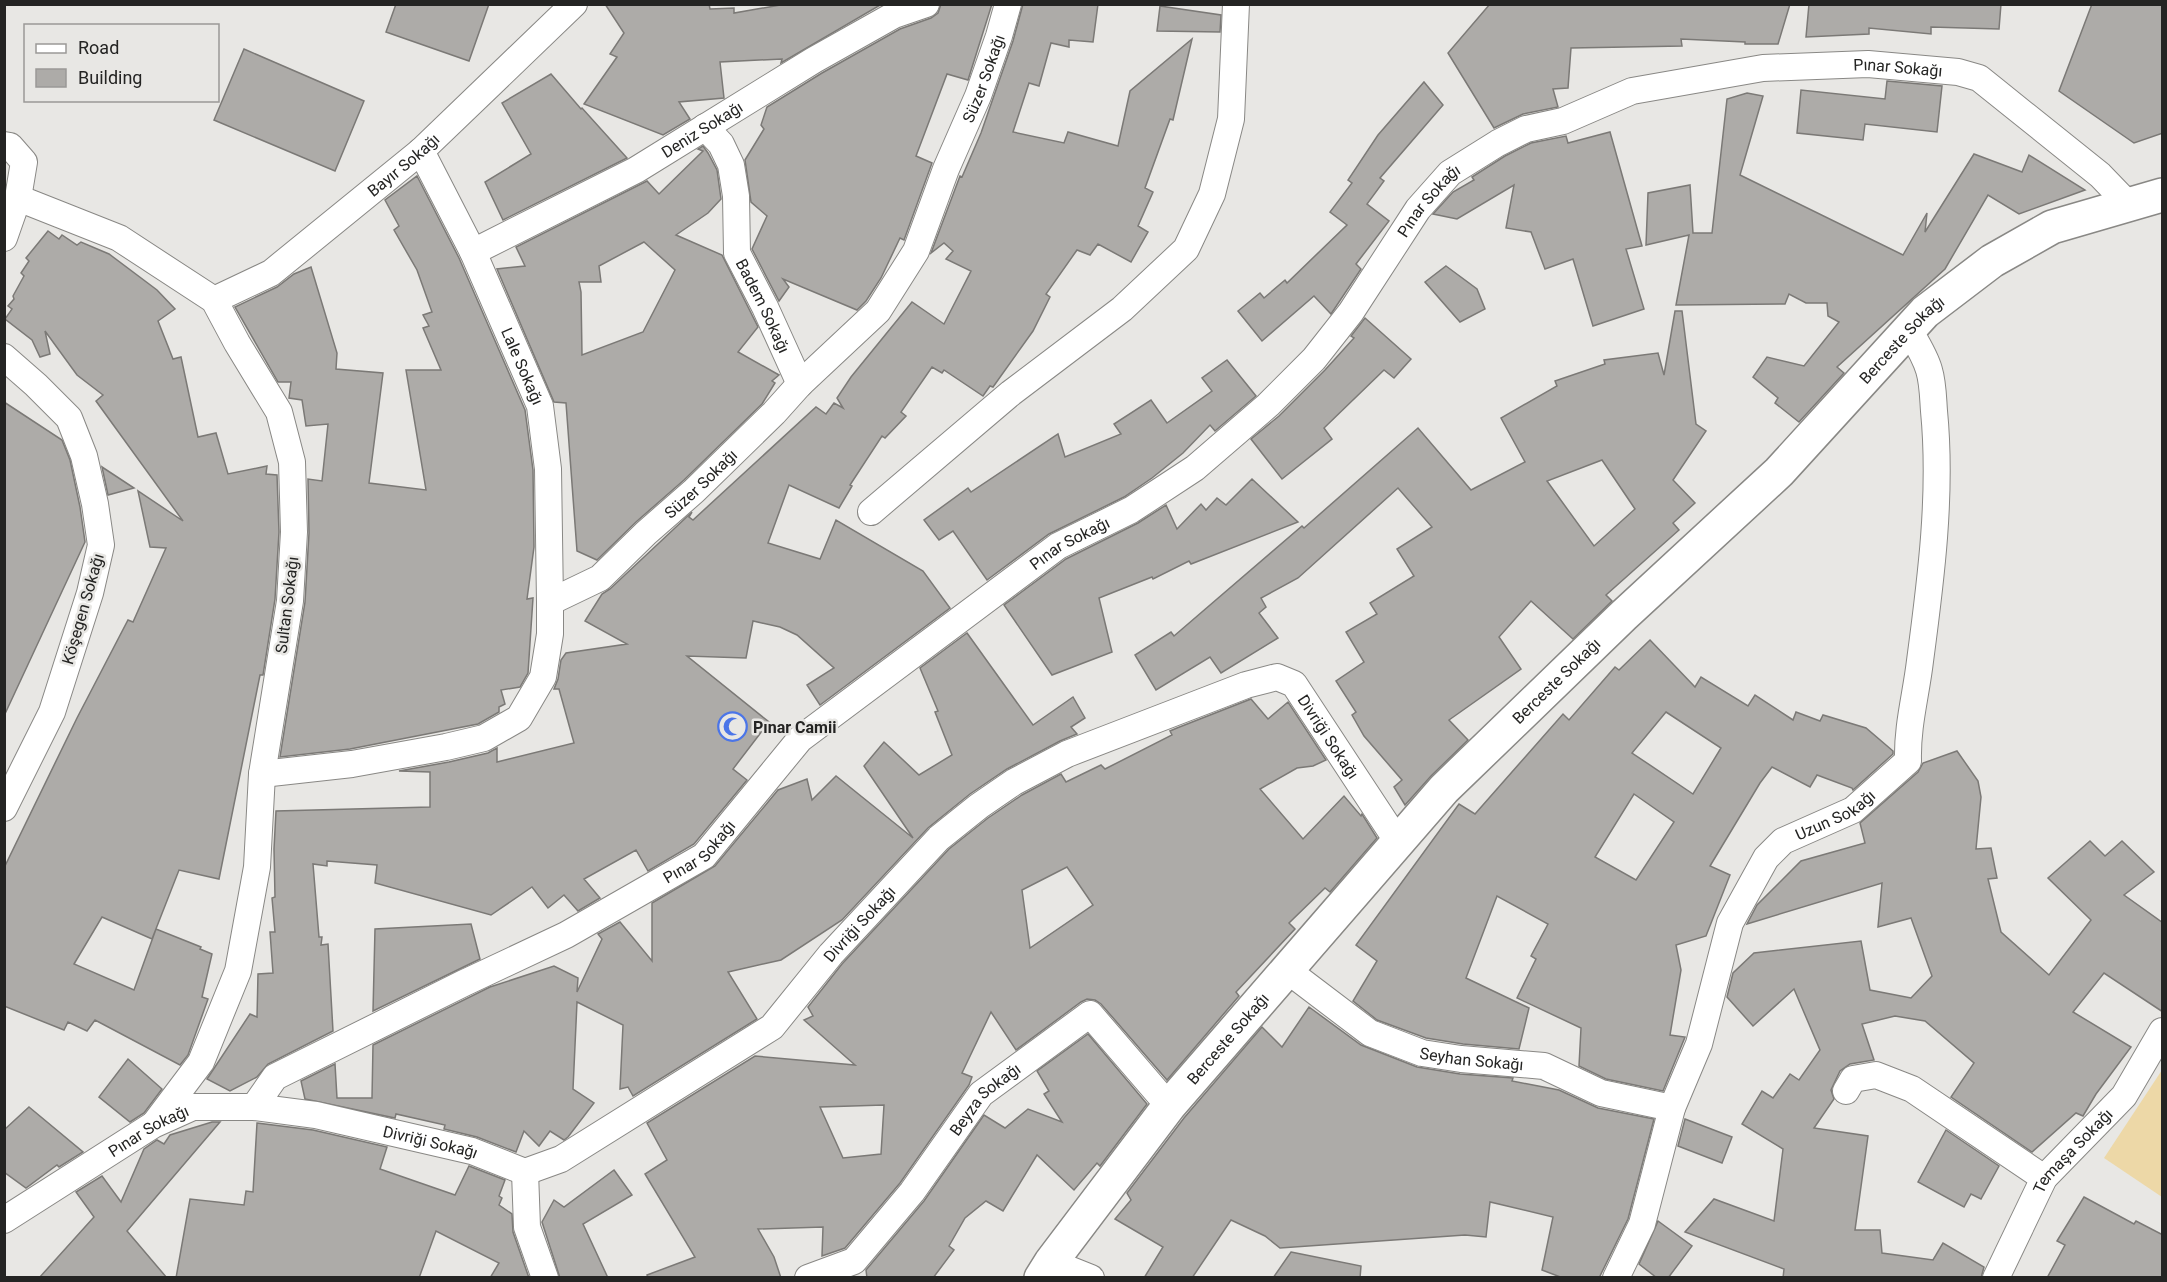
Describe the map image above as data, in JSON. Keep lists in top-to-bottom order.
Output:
{
  "streets": {
    "street": [
      "Pınar Sokağı",
      "Süzer Sokağı",
      "Deniz Sokağı",
      "Bayır Sokağı",
      "Badem Sokağı",
      "Berceste Sokağı",
      "Lale Sokağı",
      "Sultan Sokağı",
      "Köşegen Sokağı",
      "Divriği Sokağı",
      "Uzun Sokağı",
      "Seyhan Sokağı",
      "Beyza Sokağı",
      "Temaşa Sokağı"
    ]
  },
  "crossings": [
    ["Pınar Sokağı", "Berceste Sokağı"],
    ["Pınar Sokağı", "Sultan Sokağı"],
    ["Pınar Sokağı", "Divriği Sokağı"],
    ["Süzer Sokağı", "Badem Sokağı"],
    ["Süzer Sokağı", "Lale Sokağı"],
    ["Deniz Sokağı", "Badem Sokağı"],
    ["Deniz Sokağı", "Lale Sokağı"],
    ["Bayır Sokağı", "Lale Sokağı"],
    ["Bayır Sokağı", "Sultan Sokağı"],
    ["Berceste Sokağı", "Divriği Sokağı"],
    ["Berceste Sokağı", "Uzun Sokağı"],
    ["Berceste Sokağı", "Seyhan Sokağı"],
    ["Berceste Sokağı", "Beyza Sokağı"],
    ["Uzun Sokağı", "Seyhan Sokağı"]
  ],
  "places": {
    "mosque": ["Pınar Camii"]
  },
  "legend": ["Road", "Building"]
}
